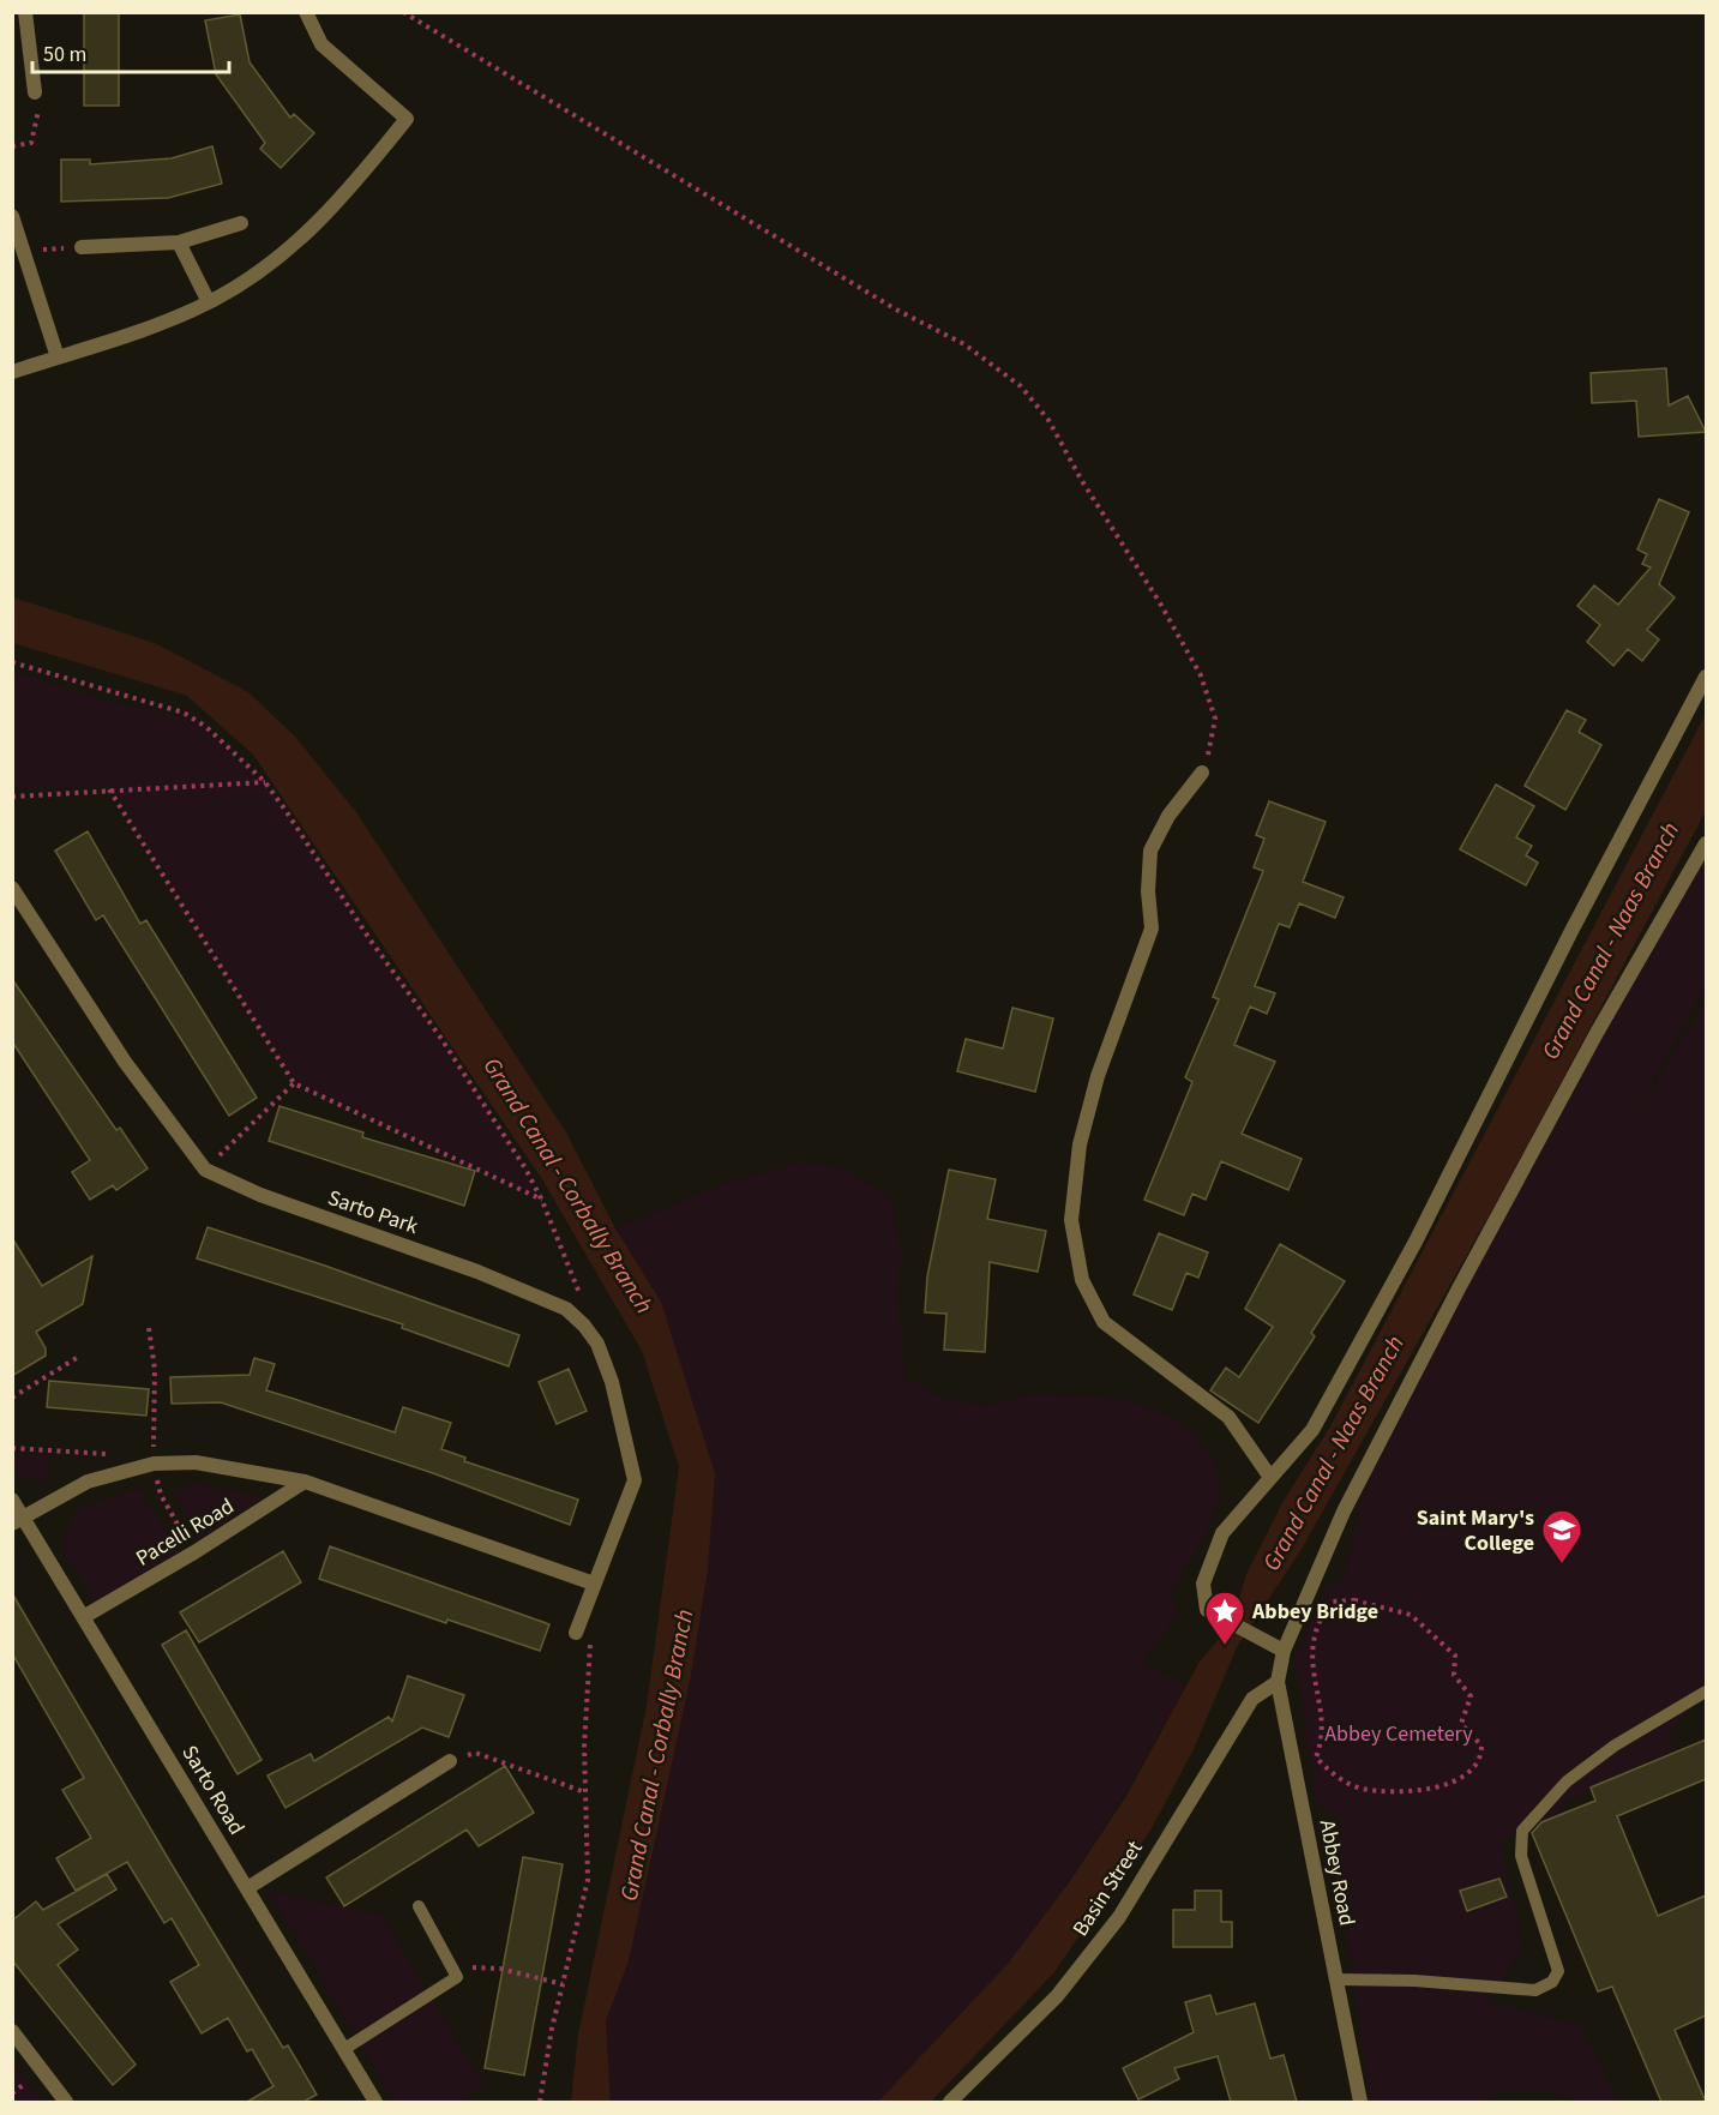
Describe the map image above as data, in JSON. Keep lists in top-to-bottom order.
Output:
{
  "streets": {
    "street": [
      "Sarto Park",
      "Pacelli Road",
      "Sarto Road",
      "Abbey Road",
      "Basin Street"
    ]
  },
  "crossings": [
    ["Pacelli Road", "Sarto Road"],
    ["Abbey Road", "Basin Street"]
  ],
  "water": ["Grand Canal - Naas Branch", "Grand Canal - Corbally Branch"],
  "parks": ["Abbey Cemetery"],
  "places": {
    "school or university": ["Saint Mary's College"],
    "place": ["Abbey Bridge"]
  },
  "scale_bar": "50 m"
}
